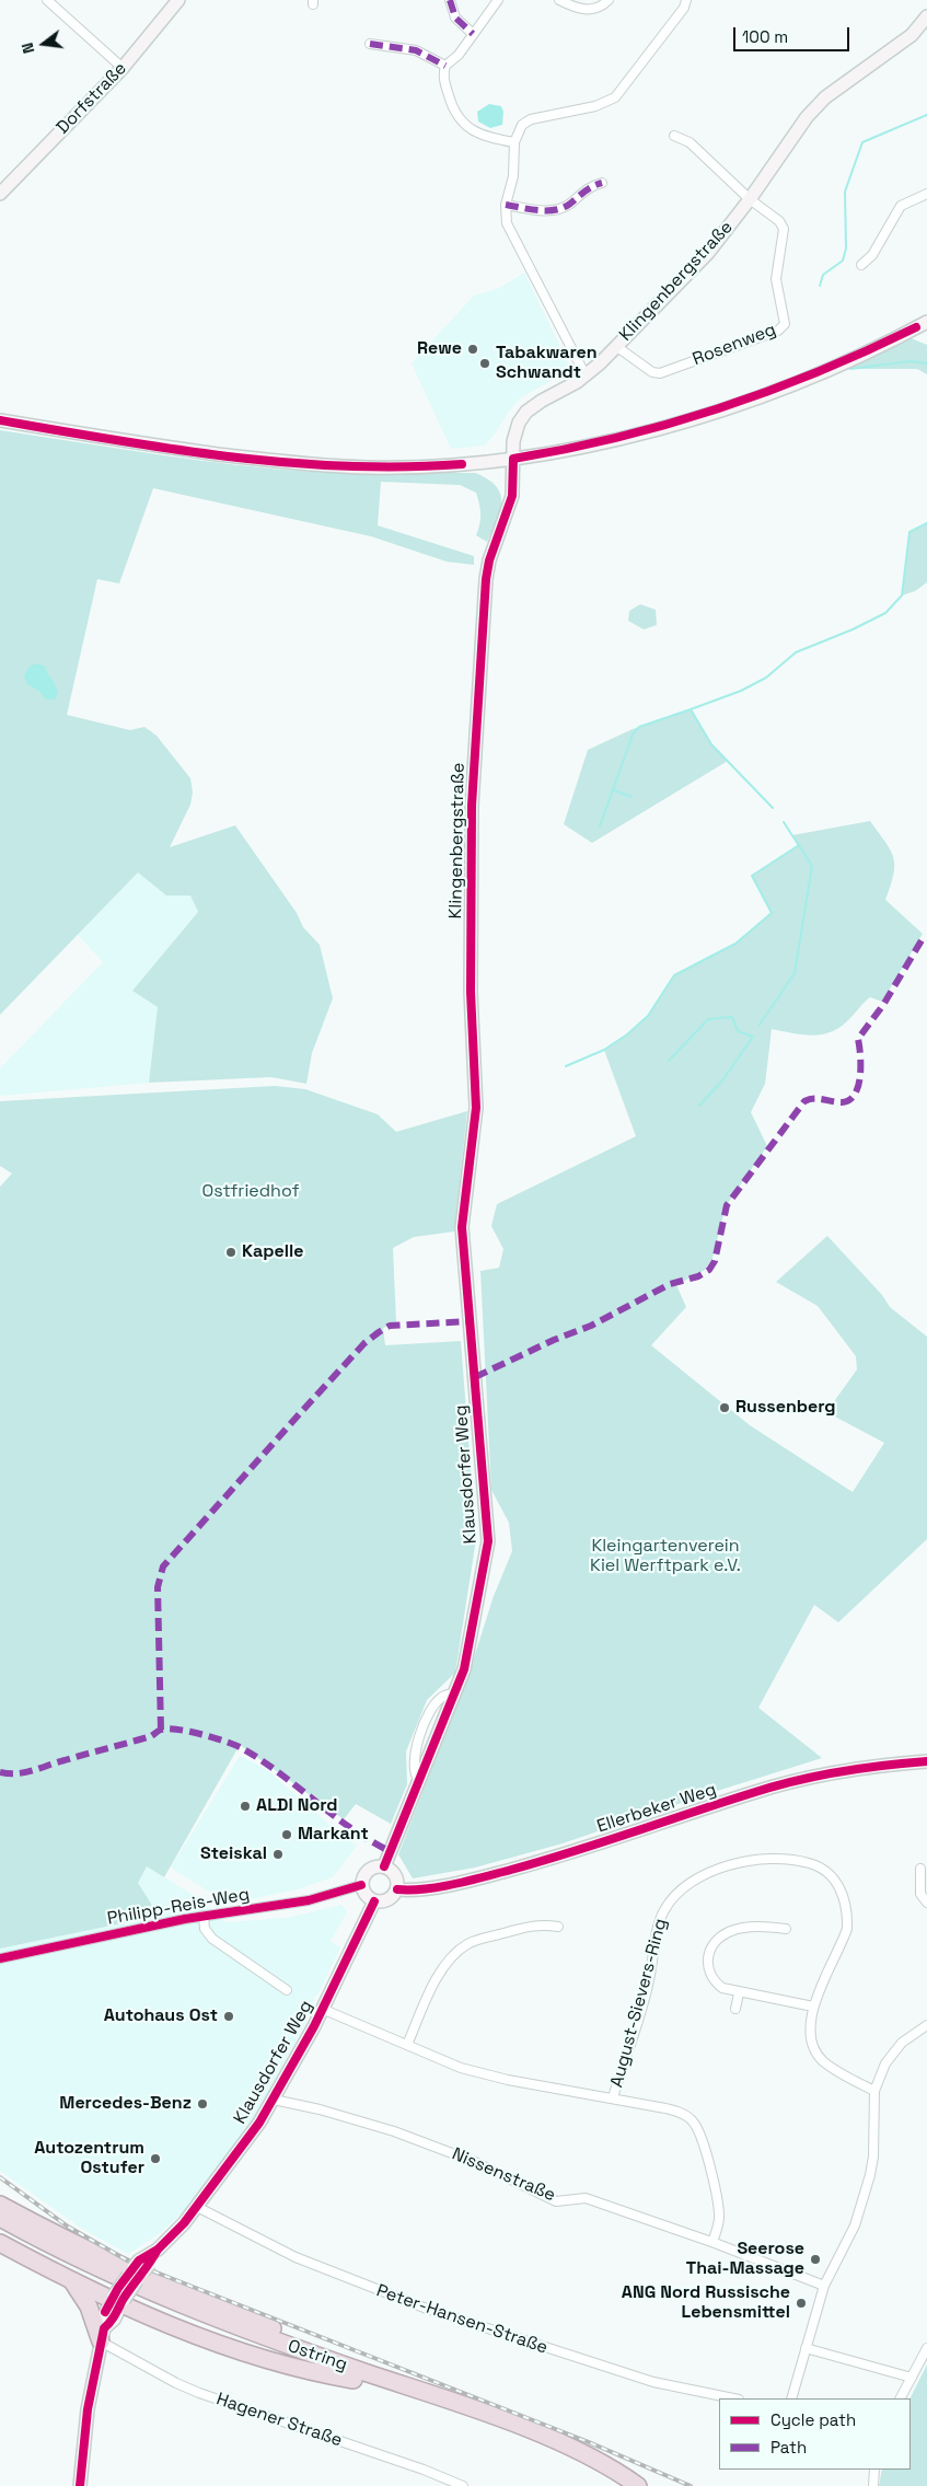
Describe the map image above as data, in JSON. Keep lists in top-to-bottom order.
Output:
{
  "streets": {
    "highway": ["Ostring"],
    "street": [
      "Dorfstraße",
      "Klingenbergstraße",
      "Rosenweg",
      "Klausdorfer Weg",
      "Ellerbeker Weg",
      "Philipp-Reis-Weg",
      "August-Sievers-Ring",
      "Nissenstraße",
      "Peter-Hansen-Straße",
      "Hagener Straße"
    ]
  },
  "crossings": [
    ["Klingenbergstraße", "Rosenweg"],
    ["Klingenbergstraße", "Klausdorfer Weg"],
    ["Klausdorfer Weg", "Ellerbeker Weg"],
    ["Klausdorfer Weg", "Philipp-Reis-Weg"],
    ["Klausdorfer Weg", "Nissenstraße"],
    ["Klausdorfer Weg", "Peter-Hansen-Straße"],
    ["Klausdorfer Weg", "Hagener Straße"],
    ["Ellerbeker Weg", "Philipp-Reis-Weg"]
  ],
  "parks": ["Ostfriedhof", "Kleingartenverein Kiel Werftpark e.V."],
  "places": [
    "Rewe",
    "Tabakwaren Schwandt",
    "Kapelle",
    "Russenberg",
    "ALDI Nord",
    "Markant",
    "Steiskal",
    "Autohaus Ost",
    "Mercedes-Benz",
    "Autozentrum Ostufer",
    "Seerose Thai-Massage",
    "ANG Nord Russische Lebensmittel"
  ],
  "legend": ["Cycle path", "Path"],
  "scale_bar": "100 m",
  "north": "left"
}
